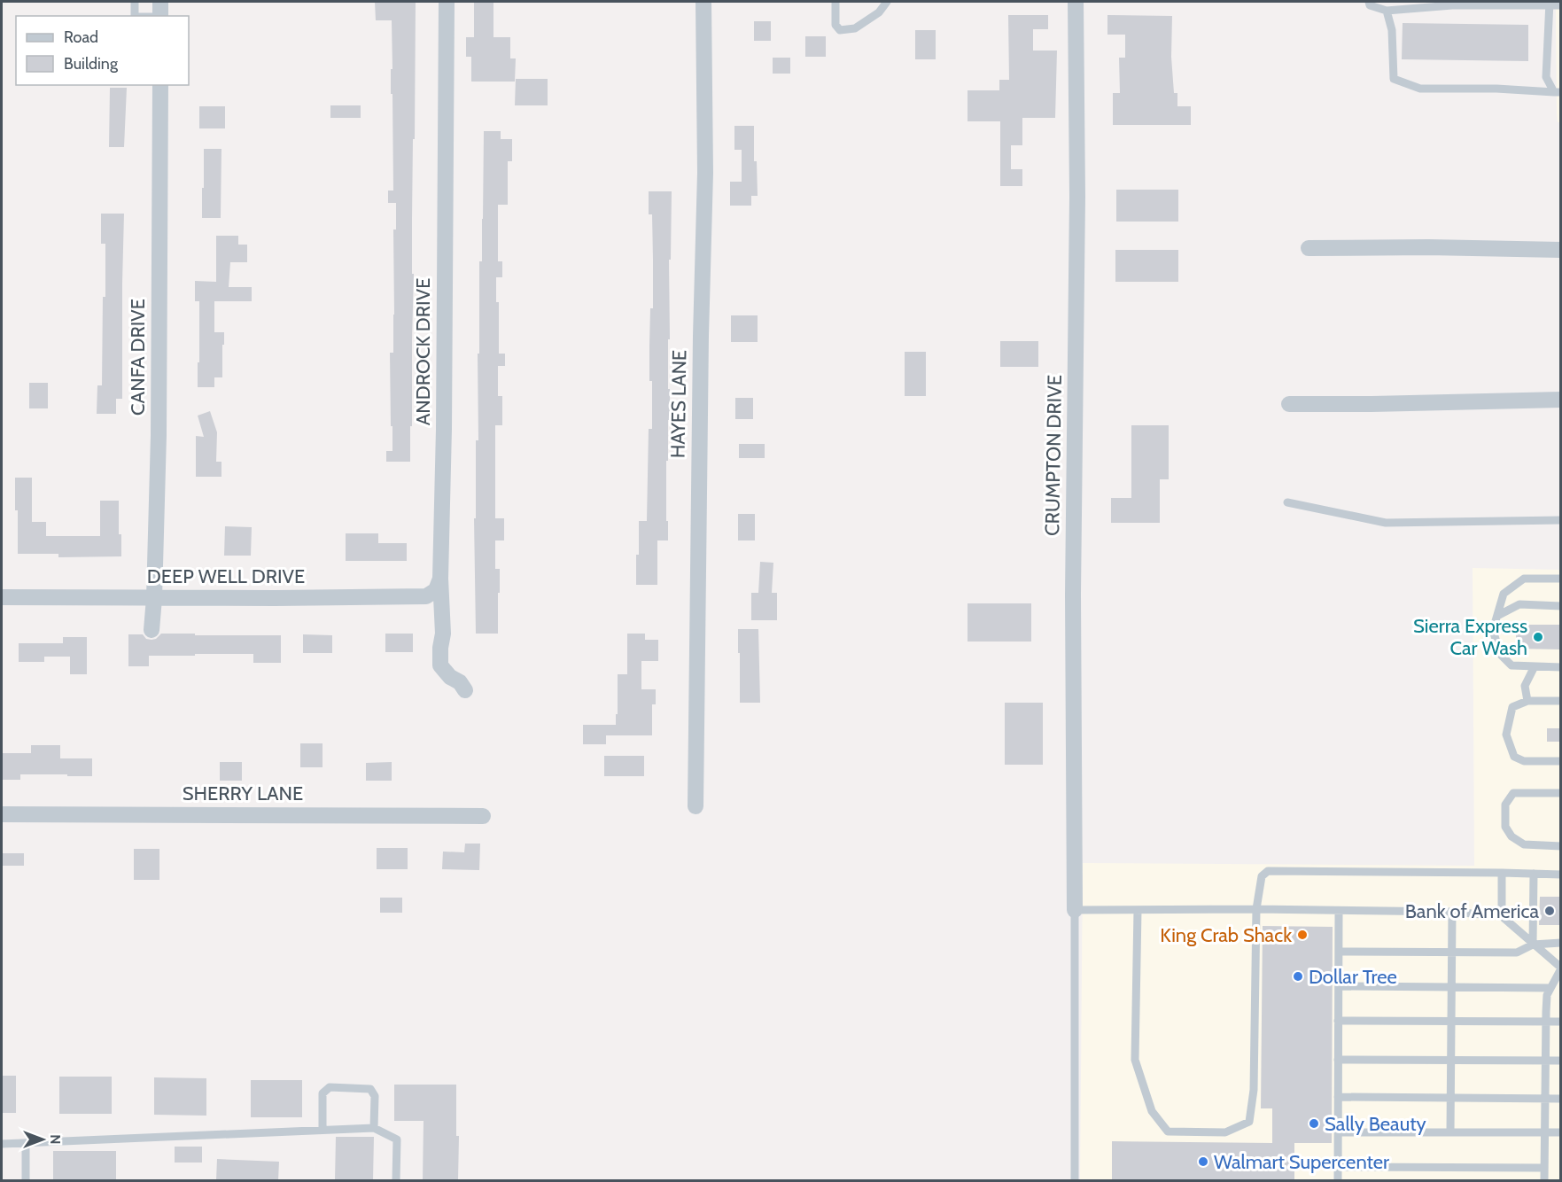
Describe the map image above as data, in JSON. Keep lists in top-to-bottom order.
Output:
{
  "streets": {
    "street": [
      "ANDROCK DRIVE",
      "CANFA DRIVE",
      "HAYES LANE",
      "CRUMPTON DRIVE",
      "DEEP WELL DRIVE",
      "SHERRY LANE"
    ]
  },
  "crossings": [
    ["ANDROCK DRIVE", "DEEP WELL DRIVE"],
    ["CANFA DRIVE", "DEEP WELL DRIVE"]
  ],
  "places": [
    "Sierra Express Car Wash",
    "Bank of America",
    "King Crab Shack",
    "Dollar Tree",
    "Sally Beauty",
    "Walmart Supercenter"
  ],
  "legend": ["Road", "Building"],
  "north": "right"
}
